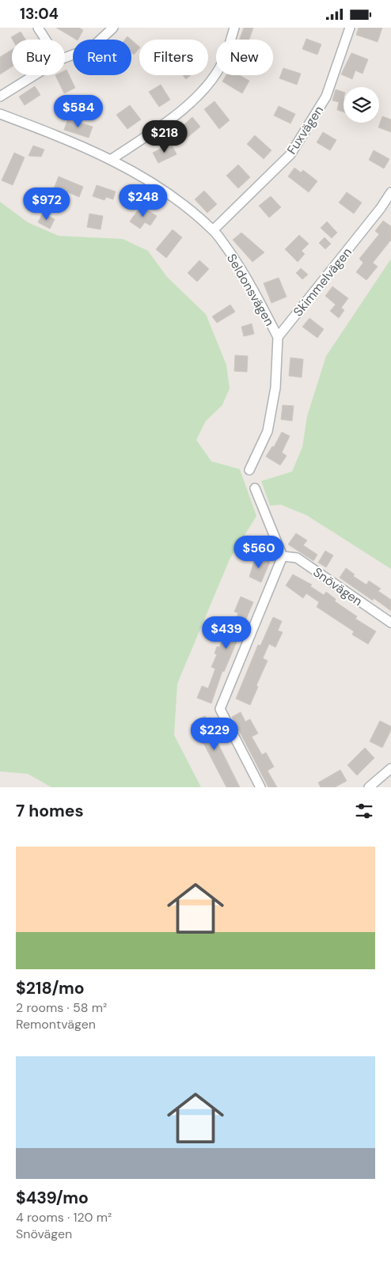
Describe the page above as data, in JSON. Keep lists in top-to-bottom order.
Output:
{
  "streets": {
    "street": [
      "Fuxvägen",
      "Skimmelvägen",
      "Seldonsvägen",
      "Snövägen"
    ]
  },
  "crossings": [
    ["Fuxvägen", "Seldonsvägen"],
    ["Skimmelvägen", "Seldonsvägen"]
  ],
  "page": {
    "status": "13:04",
    "chip": [
      "Buy",
      "Rent",
      "Filters",
      "New"
    ],
    "price": [
      "$584",
      "$218",
      "$248",
      "$972",
      "$560",
      "$439",
      "$229"
    ],
    "heading": "7 homes",
    "list": [
      {
        "name": "$218/mo",
        "note": "2 rooms · 58 m² · Remontvägen"
      },
      {
        "name": "$439/mo",
        "note": "4 rooms · 120 m² · Snövägen"
      }
    ]
  }
}
